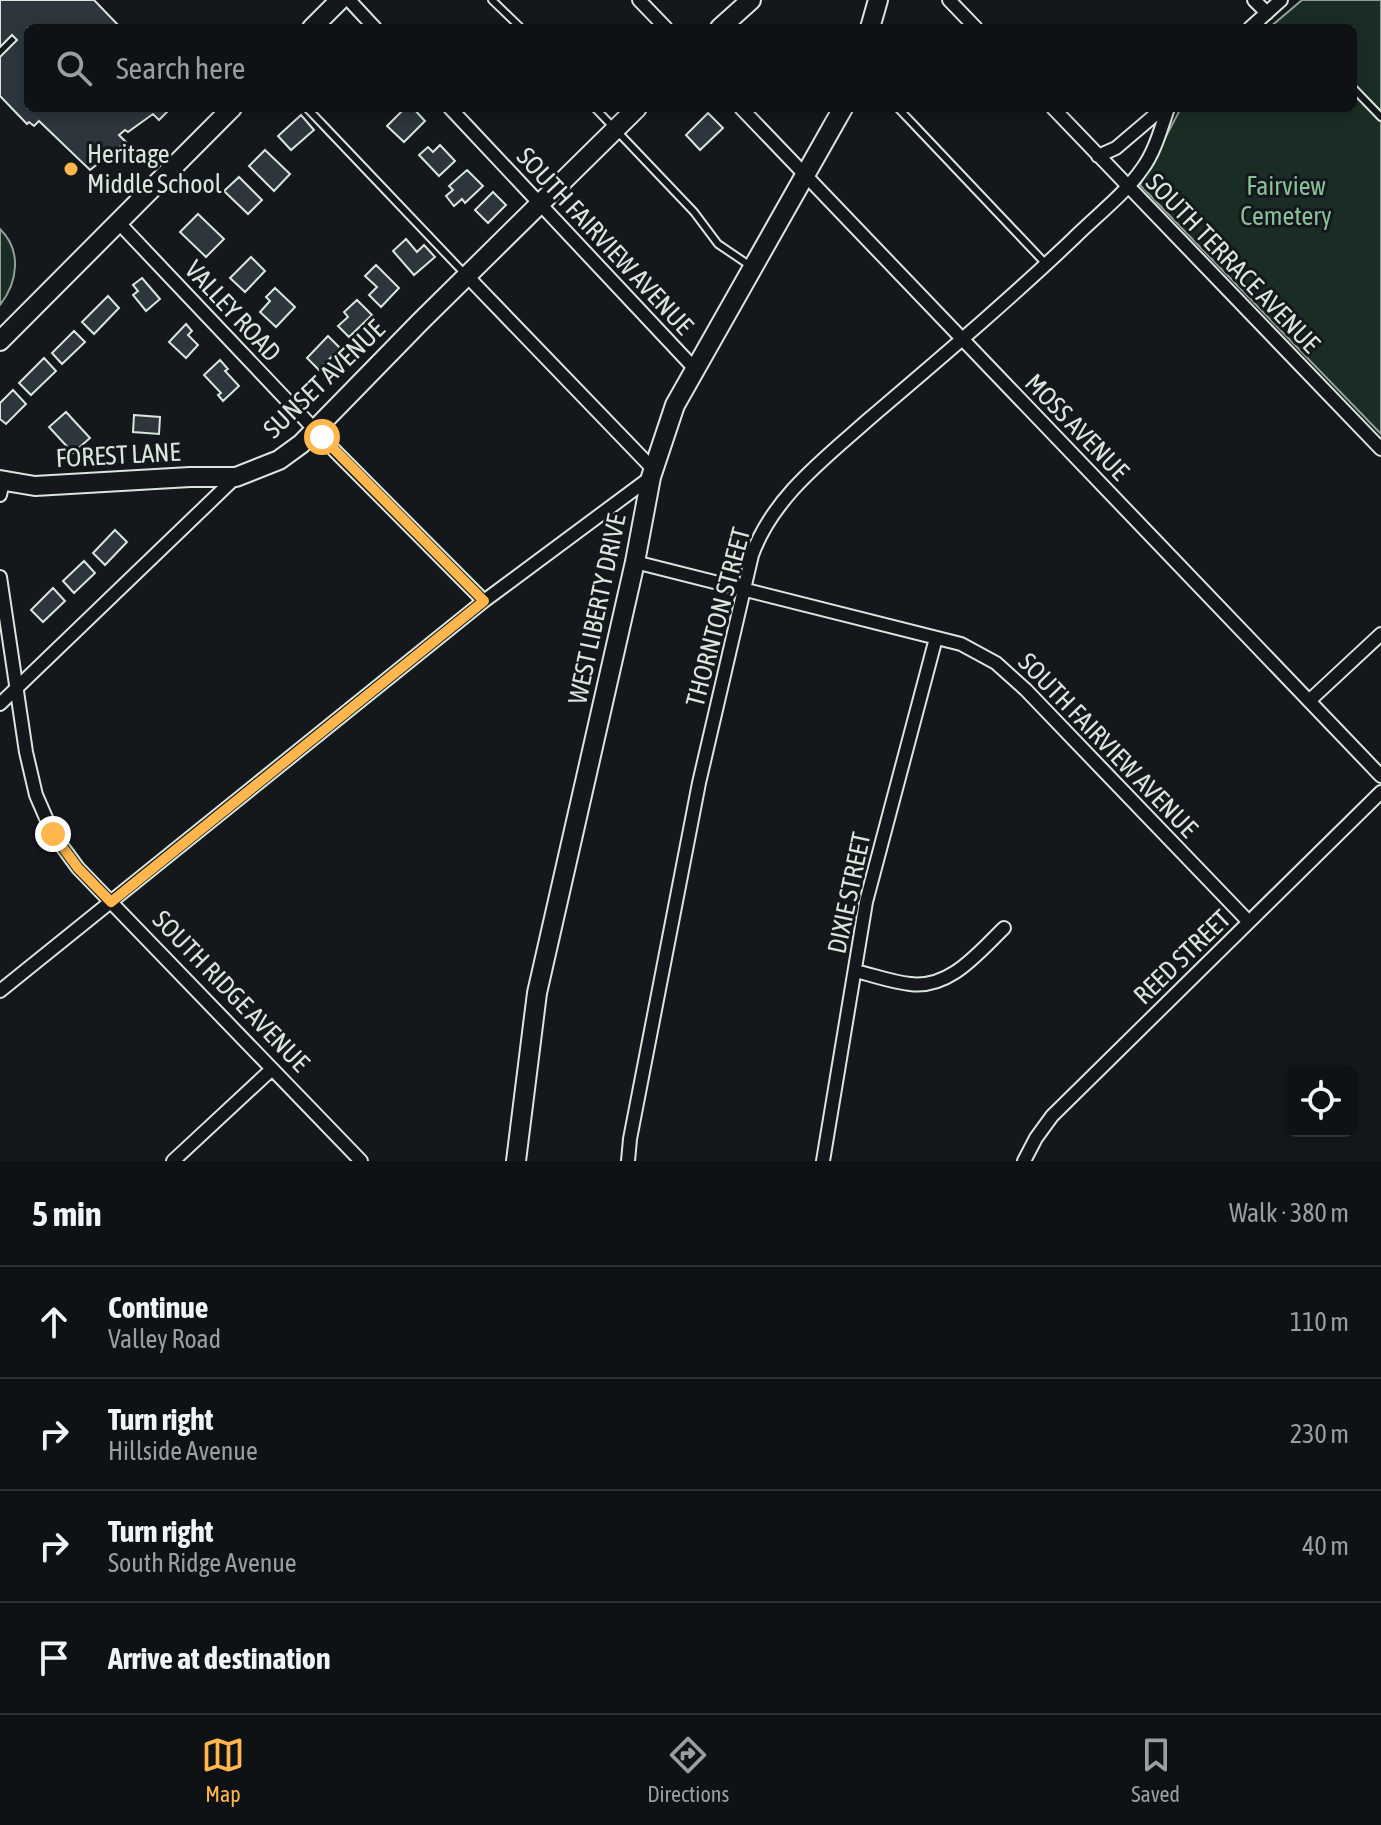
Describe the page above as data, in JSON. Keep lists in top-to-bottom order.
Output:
{
  "streets": {
    "main road": ["SUNSET AVENUE", "FOREST LANE", "WEST LIBERTY DRIVE"],
    "street": [
      "SOUTH FAIRVIEW AVENUE",
      "SOUTH TERRACE AVENUE",
      "VALLEY ROAD",
      "MOSS AVENUE",
      "THORNTON STREET",
      "DIXIE STREET",
      "REED STREET",
      "SOUTH RIDGE AVENUE"
    ]
  },
  "crossings": [
    ["SOUTH FAIRVIEW AVENUE", "SUNSET AVENUE"],
    ["SOUTH FAIRVIEW AVENUE", "WEST LIBERTY DRIVE"],
    ["SOUTH FAIRVIEW AVENUE", "THORNTON STREET"],
    ["SOUTH FAIRVIEW AVENUE", "DIXIE STREET"],
    ["SOUTH FAIRVIEW AVENUE", "REED STREET"],
    ["SOUTH TERRACE AVENUE", "THORNTON STREET"],
    ["VALLEY ROAD", "SUNSET AVENUE"],
    ["SUNSET AVENUE", "FOREST LANE"],
    ["SUNSET AVENUE", "SOUTH RIDGE AVENUE"],
    ["MOSS AVENUE", "WEST LIBERTY DRIVE"],
    ["MOSS AVENUE", "THORNTON STREET"]
  ],
  "parks": ["Fairview Cemetery"],
  "places": ["Heritage Middle School"],
  "page": {
    "search": "Search here",
    "heading": ["5 min", "Walk · 380 m"],
    "list": [
      ["Continue", "Valley Road", "110 m"],
      ["Turn right", "Hillside Avenue", "230 m"],
      ["Turn right", "South Ridge Avenue", "40 m"],
      "Arrive at destination"
    ],
    "nav": ["Map", "Directions", "Saved"]
  }
}
